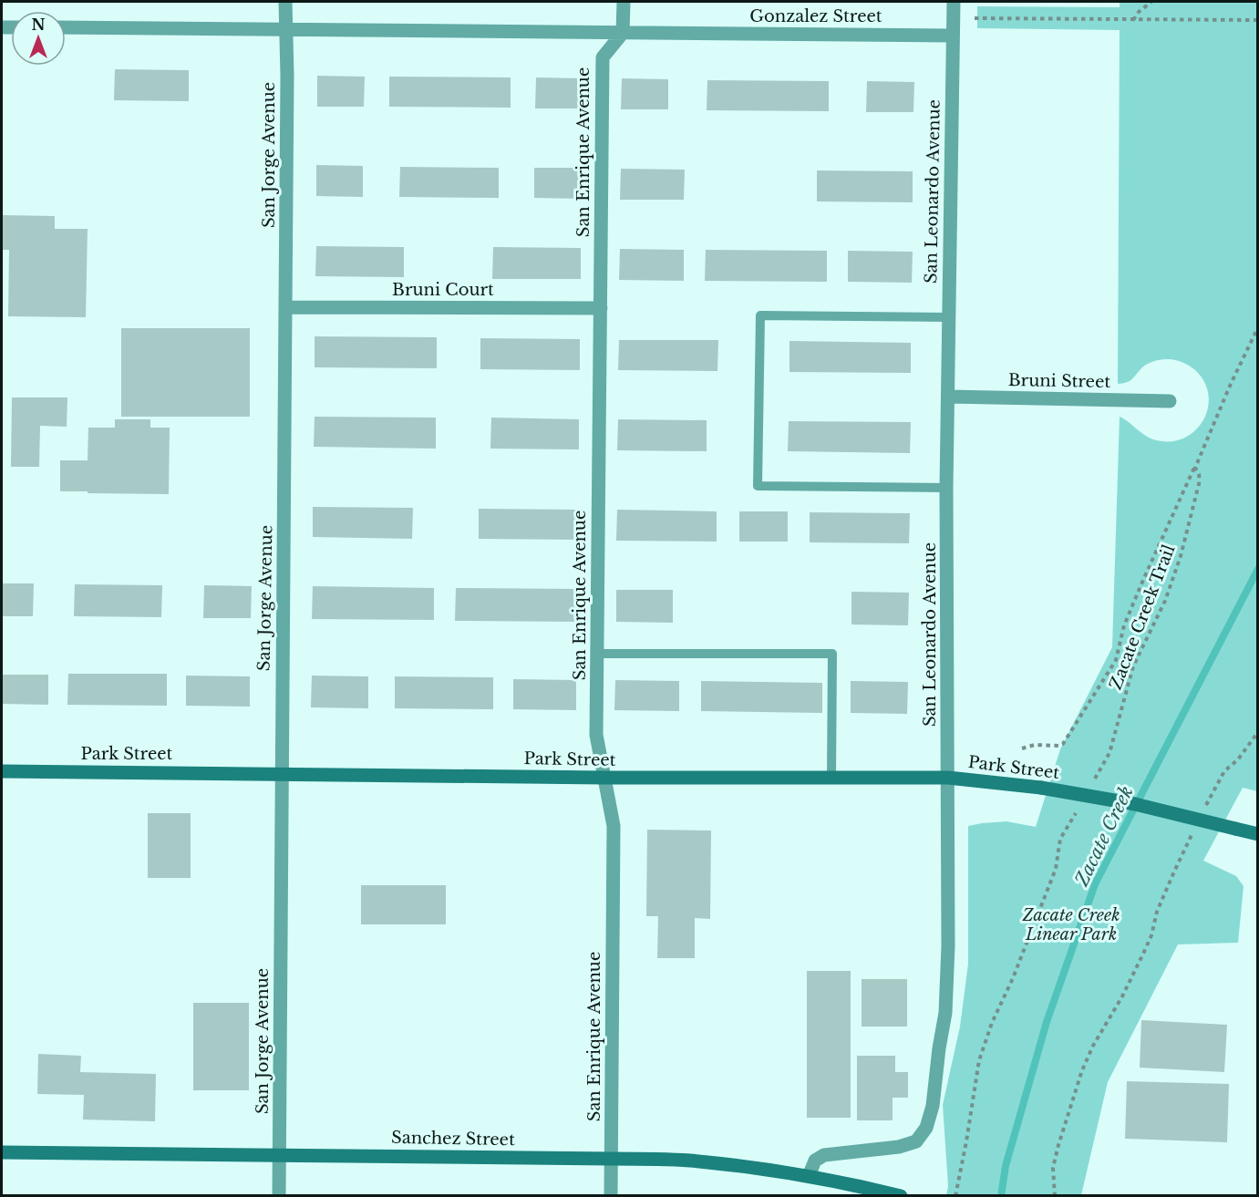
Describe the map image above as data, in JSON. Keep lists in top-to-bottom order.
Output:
{
  "streets": {
    "main road": ["Park Street", "Sanchez Street"],
    "street": [
      "Gonzalez Street",
      "San Enrique Avenue",
      "San Jorge Avenue",
      "San Leonardo Avenue",
      "Bruni Court",
      "Bruni Street"
    ],
    "path": ["Zacate Creek Trail"]
  },
  "crossings": [
    ["Gonzalez Street", "San Enrique Avenue"],
    ["Gonzalez Street", "San Jorge Avenue"],
    ["Gonzalez Street", "San Leonardo Avenue"],
    ["San Enrique Avenue", "Bruni Court"],
    ["San Enrique Avenue", "Park Street"],
    ["San Enrique Avenue", "Sanchez Street"],
    ["San Jorge Avenue", "Bruni Court"],
    ["San Jorge Avenue", "Park Street"],
    ["San Jorge Avenue", "Sanchez Street"],
    ["San Leonardo Avenue", "Bruni Street"],
    ["San Leonardo Avenue", "Park Street"],
    ["San Leonardo Avenue", "Sanchez Street"]
  ],
  "water": ["Zacate Creek"],
  "parks": ["Zacate Creek Linear Park"],
  "north": "top"
}
